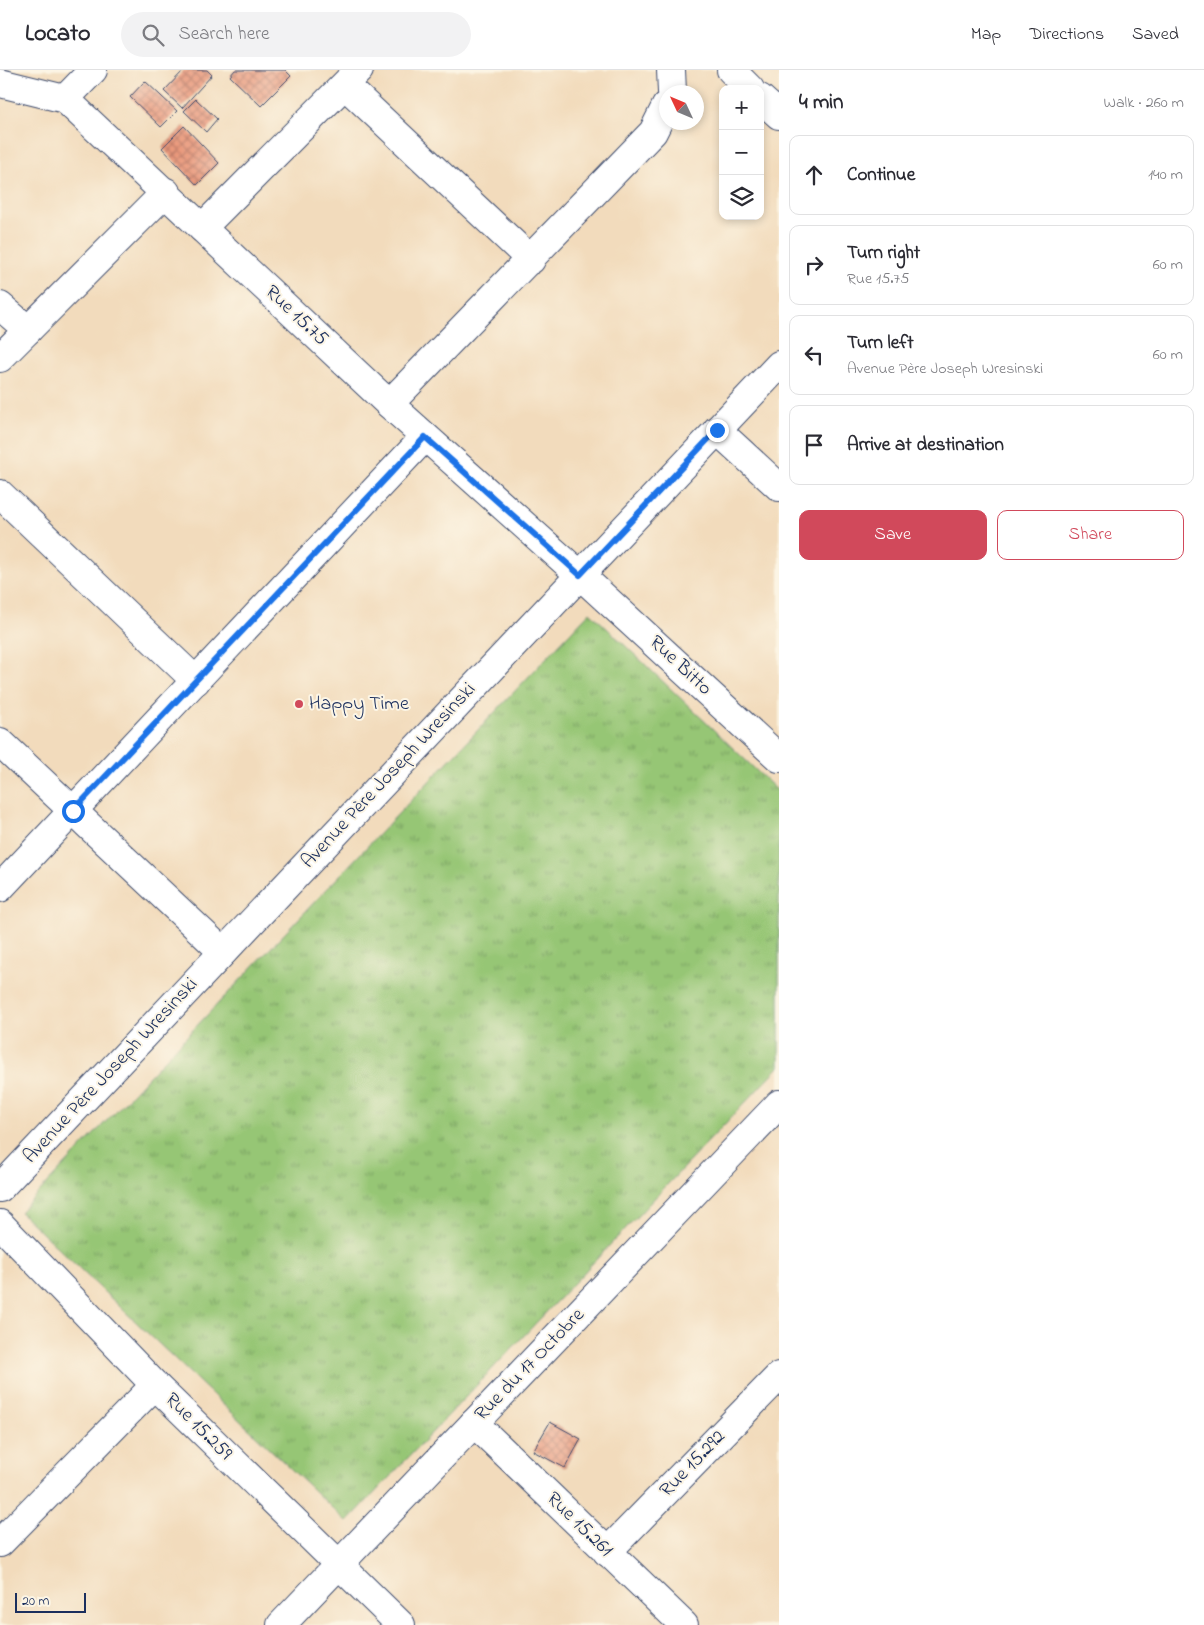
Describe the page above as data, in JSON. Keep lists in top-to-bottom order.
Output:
{
  "streets": {
    "street": [
      "Rue 15.75",
      "Rue Bitto",
      "Avenue Père Joseph Wresinski",
      "Rue du 17 Octobre",
      "Rue 15.259",
      "Rue 15.292",
      "Rue 15.261"
    ]
  },
  "crossings": [
    ["Rue 15.75", "Rue Bitto"],
    ["Rue 15.75", "Avenue Père Joseph Wresinski"],
    ["Rue Bitto", "Avenue Père Joseph Wresinski"],
    ["Rue du 17 Octobre", "Rue 15.259"],
    ["Rue du 17 Octobre", "Rue 15.261"],
    ["Rue 15.292", "Rue 15.261"]
  ],
  "places": ["Happy Time"],
  "scale_bar": "20 m",
  "north": "top left",
  "page": {
    "header": "Locato",
    "search": "Search here",
    "nav": ["Map", "Directions", "Saved"],
    "heading": ["4 min", "Walk · 260 m"],
    "map_buttons": ["+", "−"],
    "list": [
      ["Continue", "140 m"],
      ["Turn right", "Rue 15.75", "60 m"],
      ["Turn left", "Avenue Père Joseph Wresinski", "60 m"],
      "Arrive at destination"
    ],
    "buttons": ["Save", "Share"],
    "scale": "20 m"
  }
}
